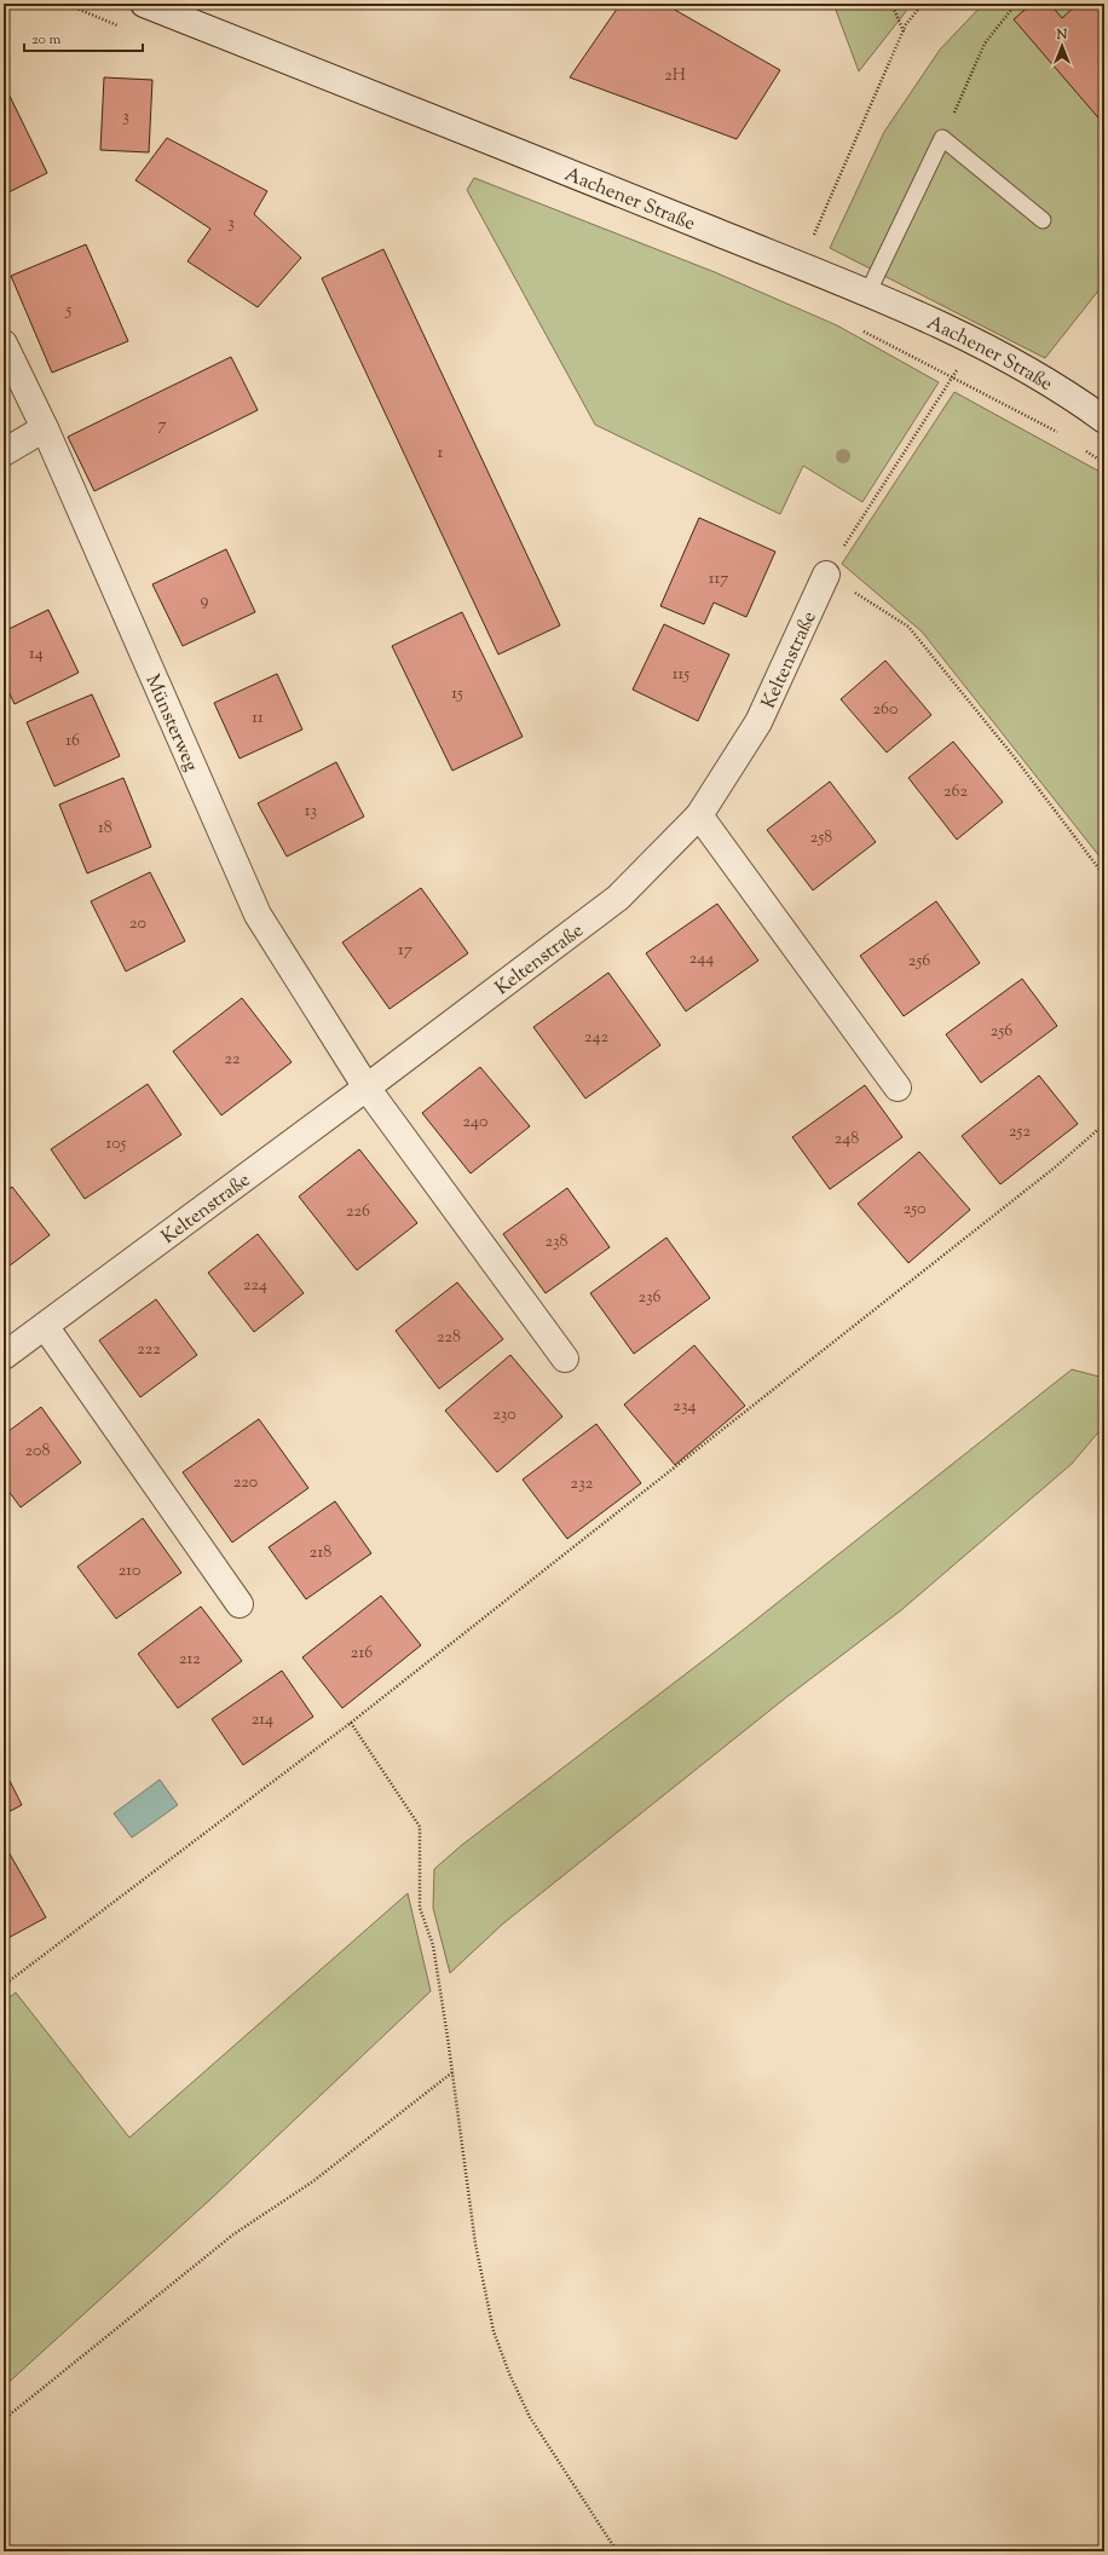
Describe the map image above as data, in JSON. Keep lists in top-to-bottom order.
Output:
{
  "streets": {
    "street": ["Aachener Straße", "Keltenstraße", "Münsterweg"]
  },
  "crossings": [
    ["Keltenstraße", "Münsterweg"]
  ],
  "house_numbers": [
    "2H",
    "3",
    "3",
    "5",
    "7",
    "1",
    "117",
    "9",
    "14",
    "115",
    "15",
    "260",
    "11",
    "16",
    "262",
    "13",
    "18",
    "258",
    "20",
    "17",
    "244",
    "256",
    "256",
    "242",
    "22",
    "240",
    "252",
    "248",
    "105",
    "250",
    "226",
    "238",
    "224",
    "236",
    "228",
    "222",
    "234",
    "230",
    "208",
    "220",
    "232",
    "218",
    "210",
    "216",
    "212",
    "214"
  ],
  "scale_bar": "20 m",
  "north": "top"
}
